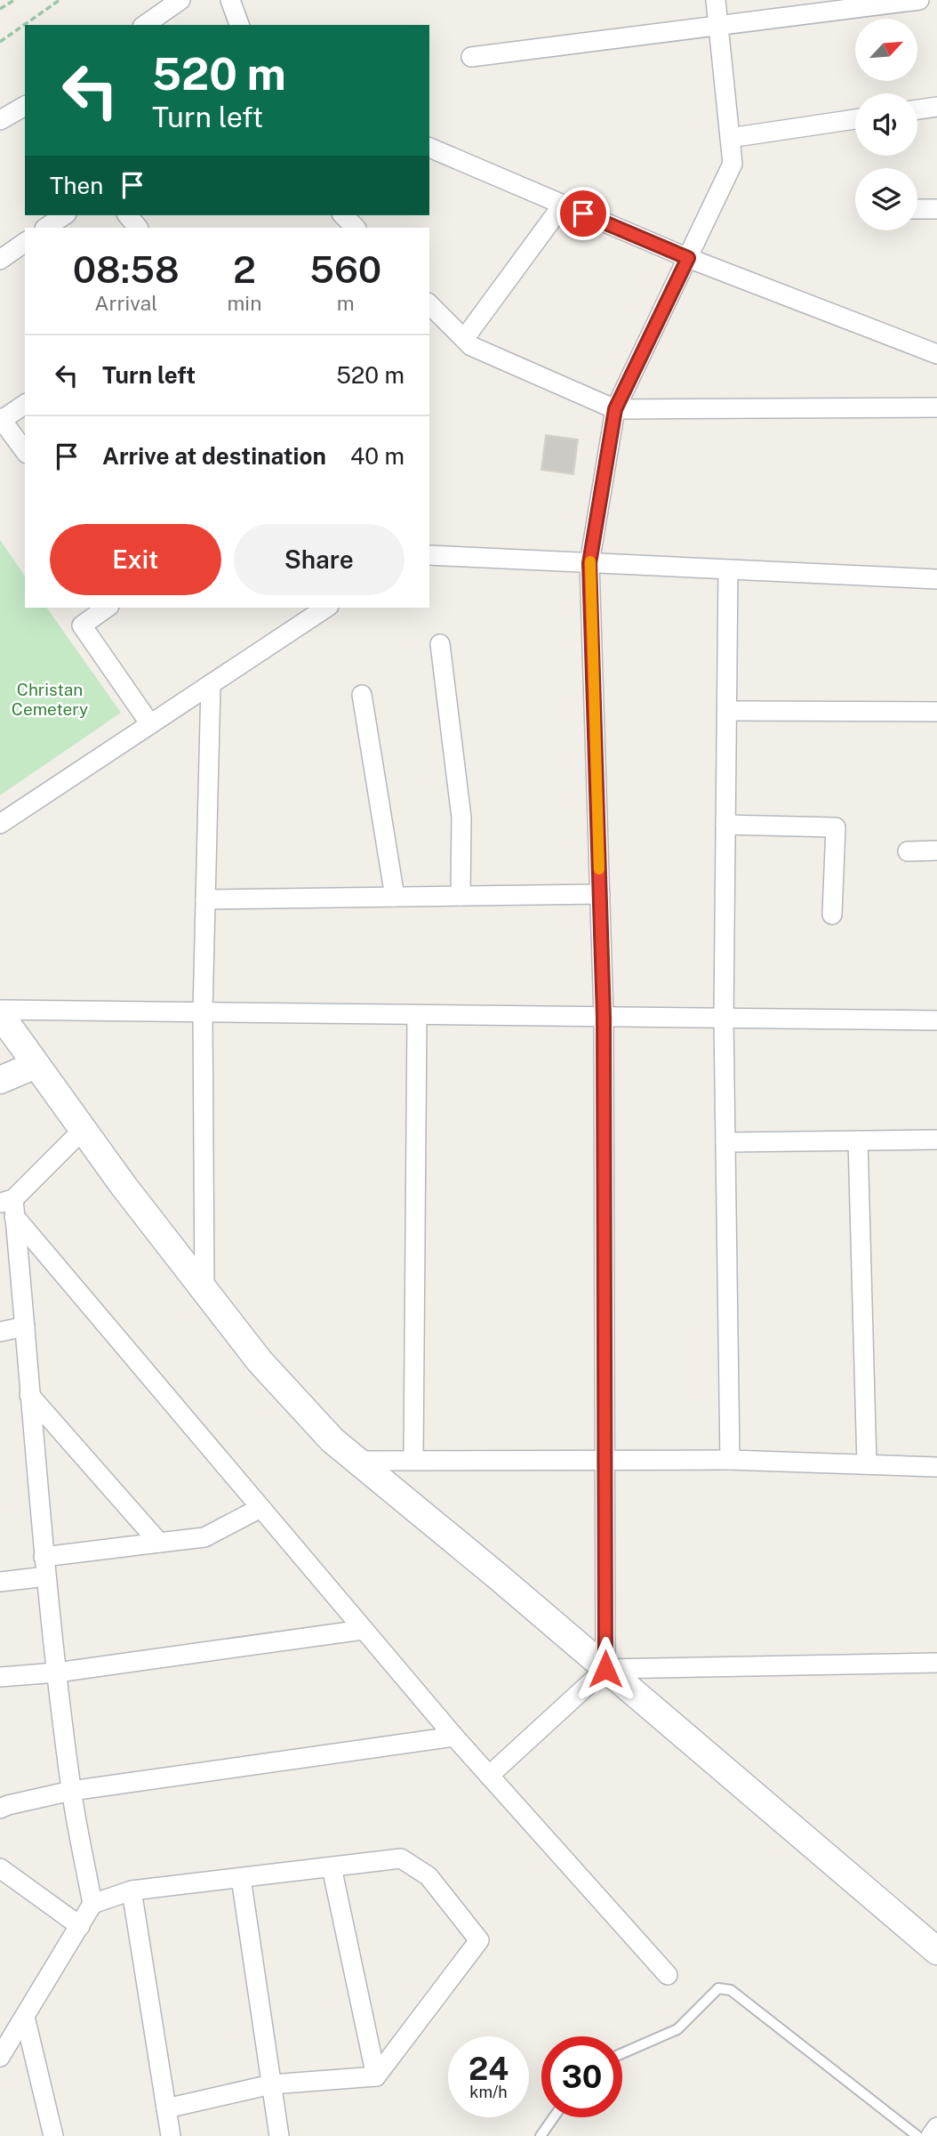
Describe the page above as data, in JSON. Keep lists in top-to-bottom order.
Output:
{
  "parks": ["Christan Cemetery"],
  "north": "top right",
  "page": {
    "turn": ["520 m", "Turn left"],
    "then": "Then",
    "eta": [
      "08:58",
      "Arrival",
      "2",
      "min",
      "560",
      "m"
    ],
    "list": [
      {
        "name": "Turn left",
        "value": "520 m"
      },
      {
        "name": "Arrive at destination",
        "value": "40 m"
      }
    ],
    "buttons": ["Exit", "Share"],
    "speed": "24 km/h",
    "limit": "30"
  }
}
